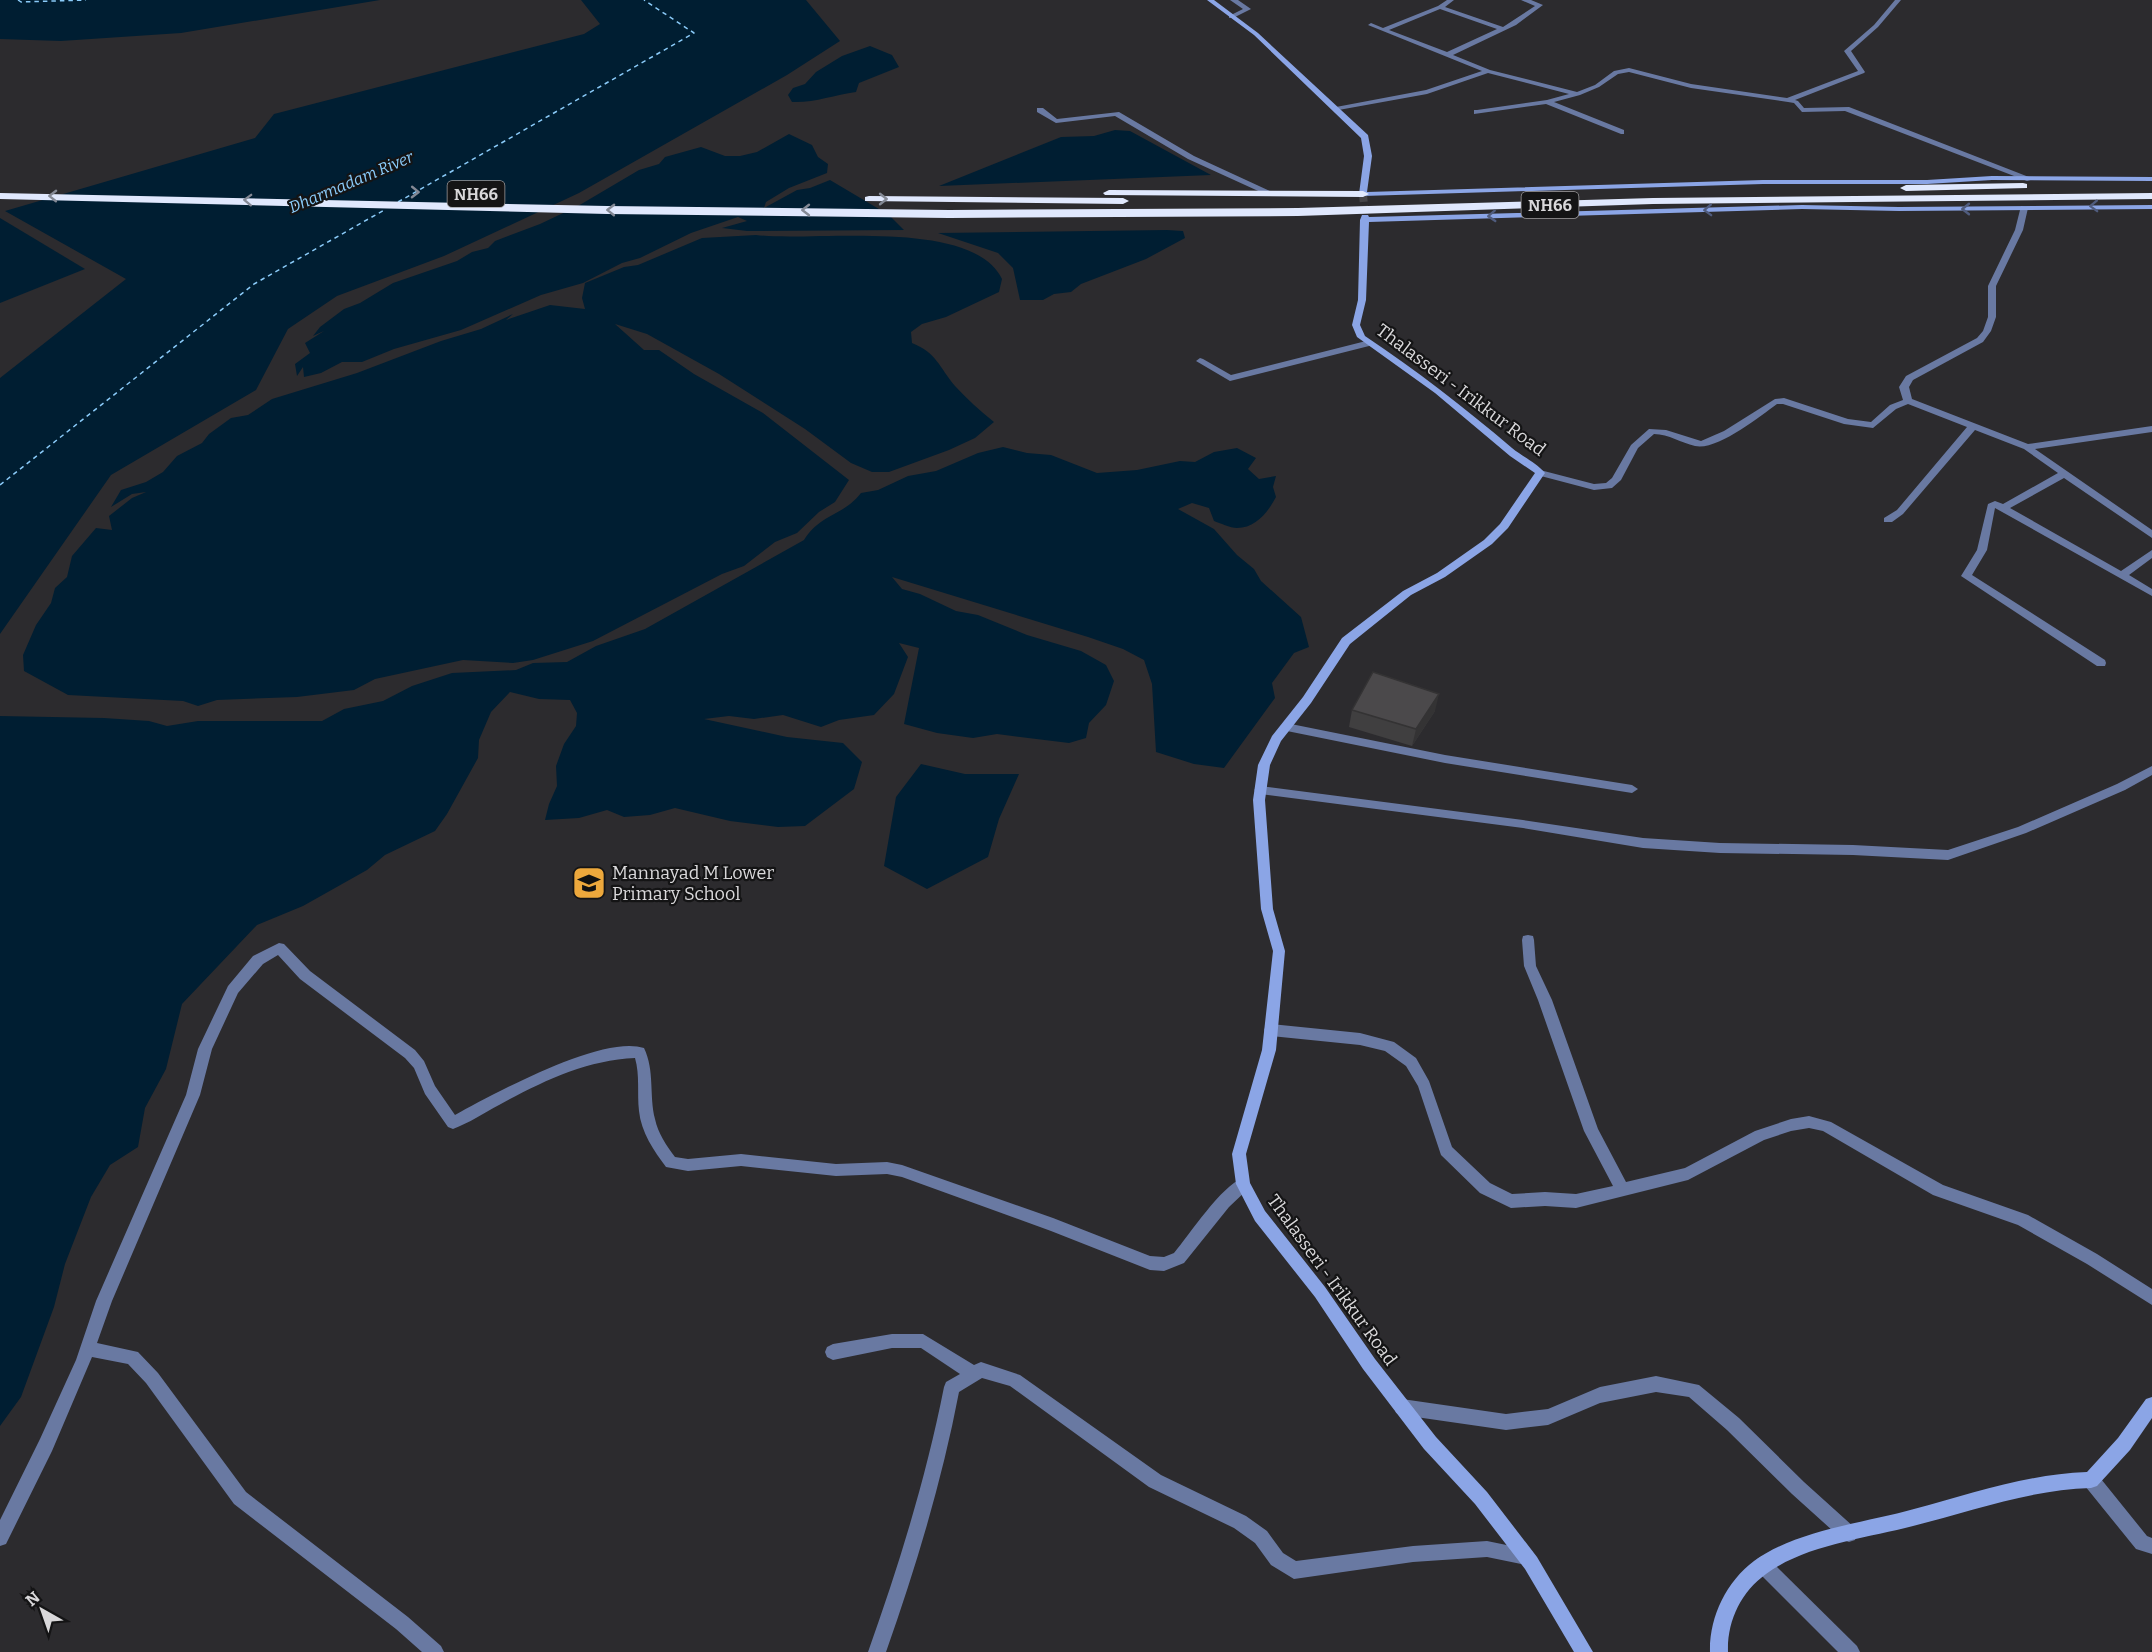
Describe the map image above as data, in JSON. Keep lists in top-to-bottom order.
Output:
{
  "streets": {
    "highway": ["NH66"],
    "main road": ["Thalasseri - Irikkur Road"]
  },
  "water": ["Dharmadam River"],
  "places": {
    "school or university": ["Mannayad M Lower Primary School"]
  },
  "north": "top left"
}
